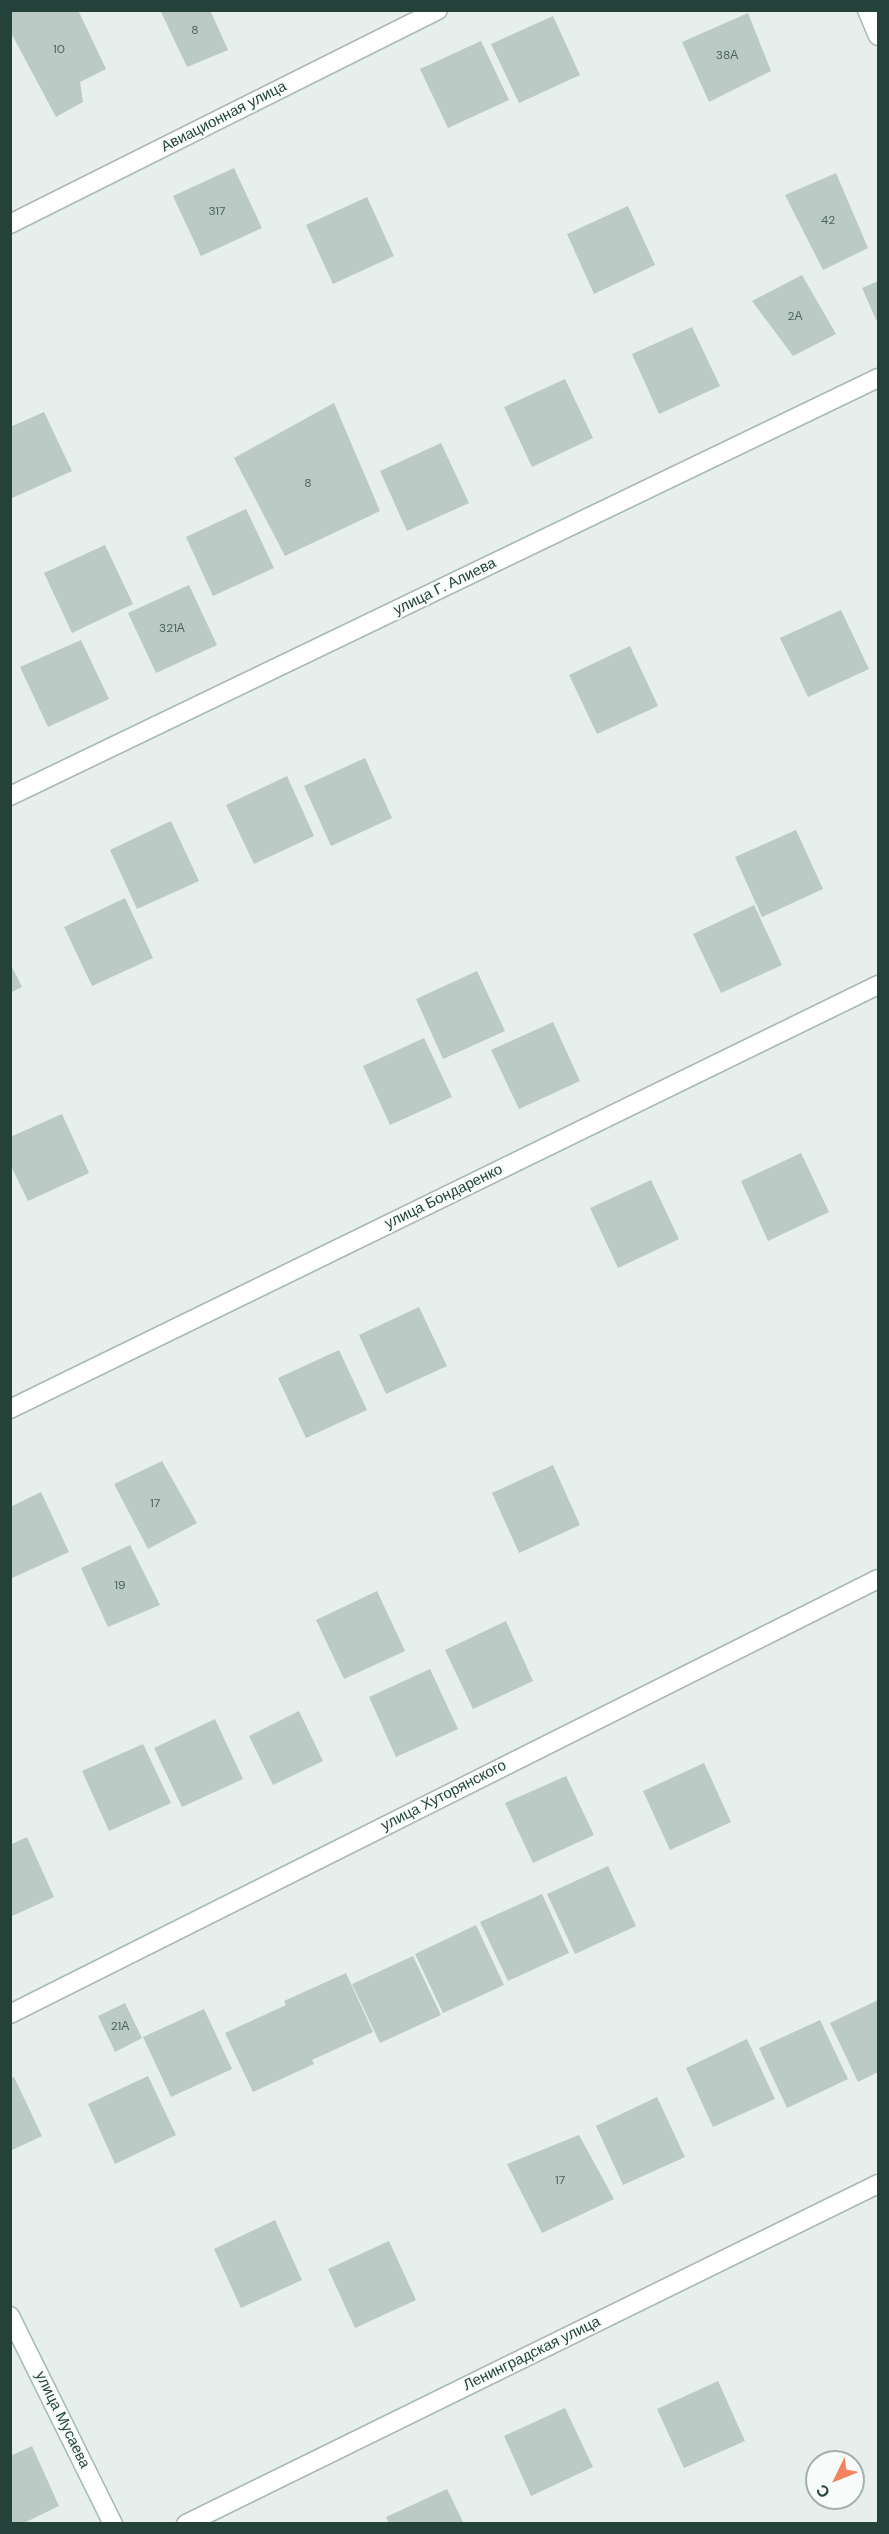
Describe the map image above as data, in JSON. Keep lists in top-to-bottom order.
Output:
{
  "streets": {
    "street": [
      "Авиационная улица",
      "улица Г. Алиева",
      "улица Бондаренко",
      "улица Хуторянского",
      "Ленинградская улица",
      "улица Мусаева"
    ]
  },
  "house_numbers": [
    "8",
    "10",
    "38А",
    "317",
    "42",
    "2А",
    "8",
    "321А",
    "17",
    "19",
    "21А",
    "17"
  ],
  "north": "bottom left"
}
